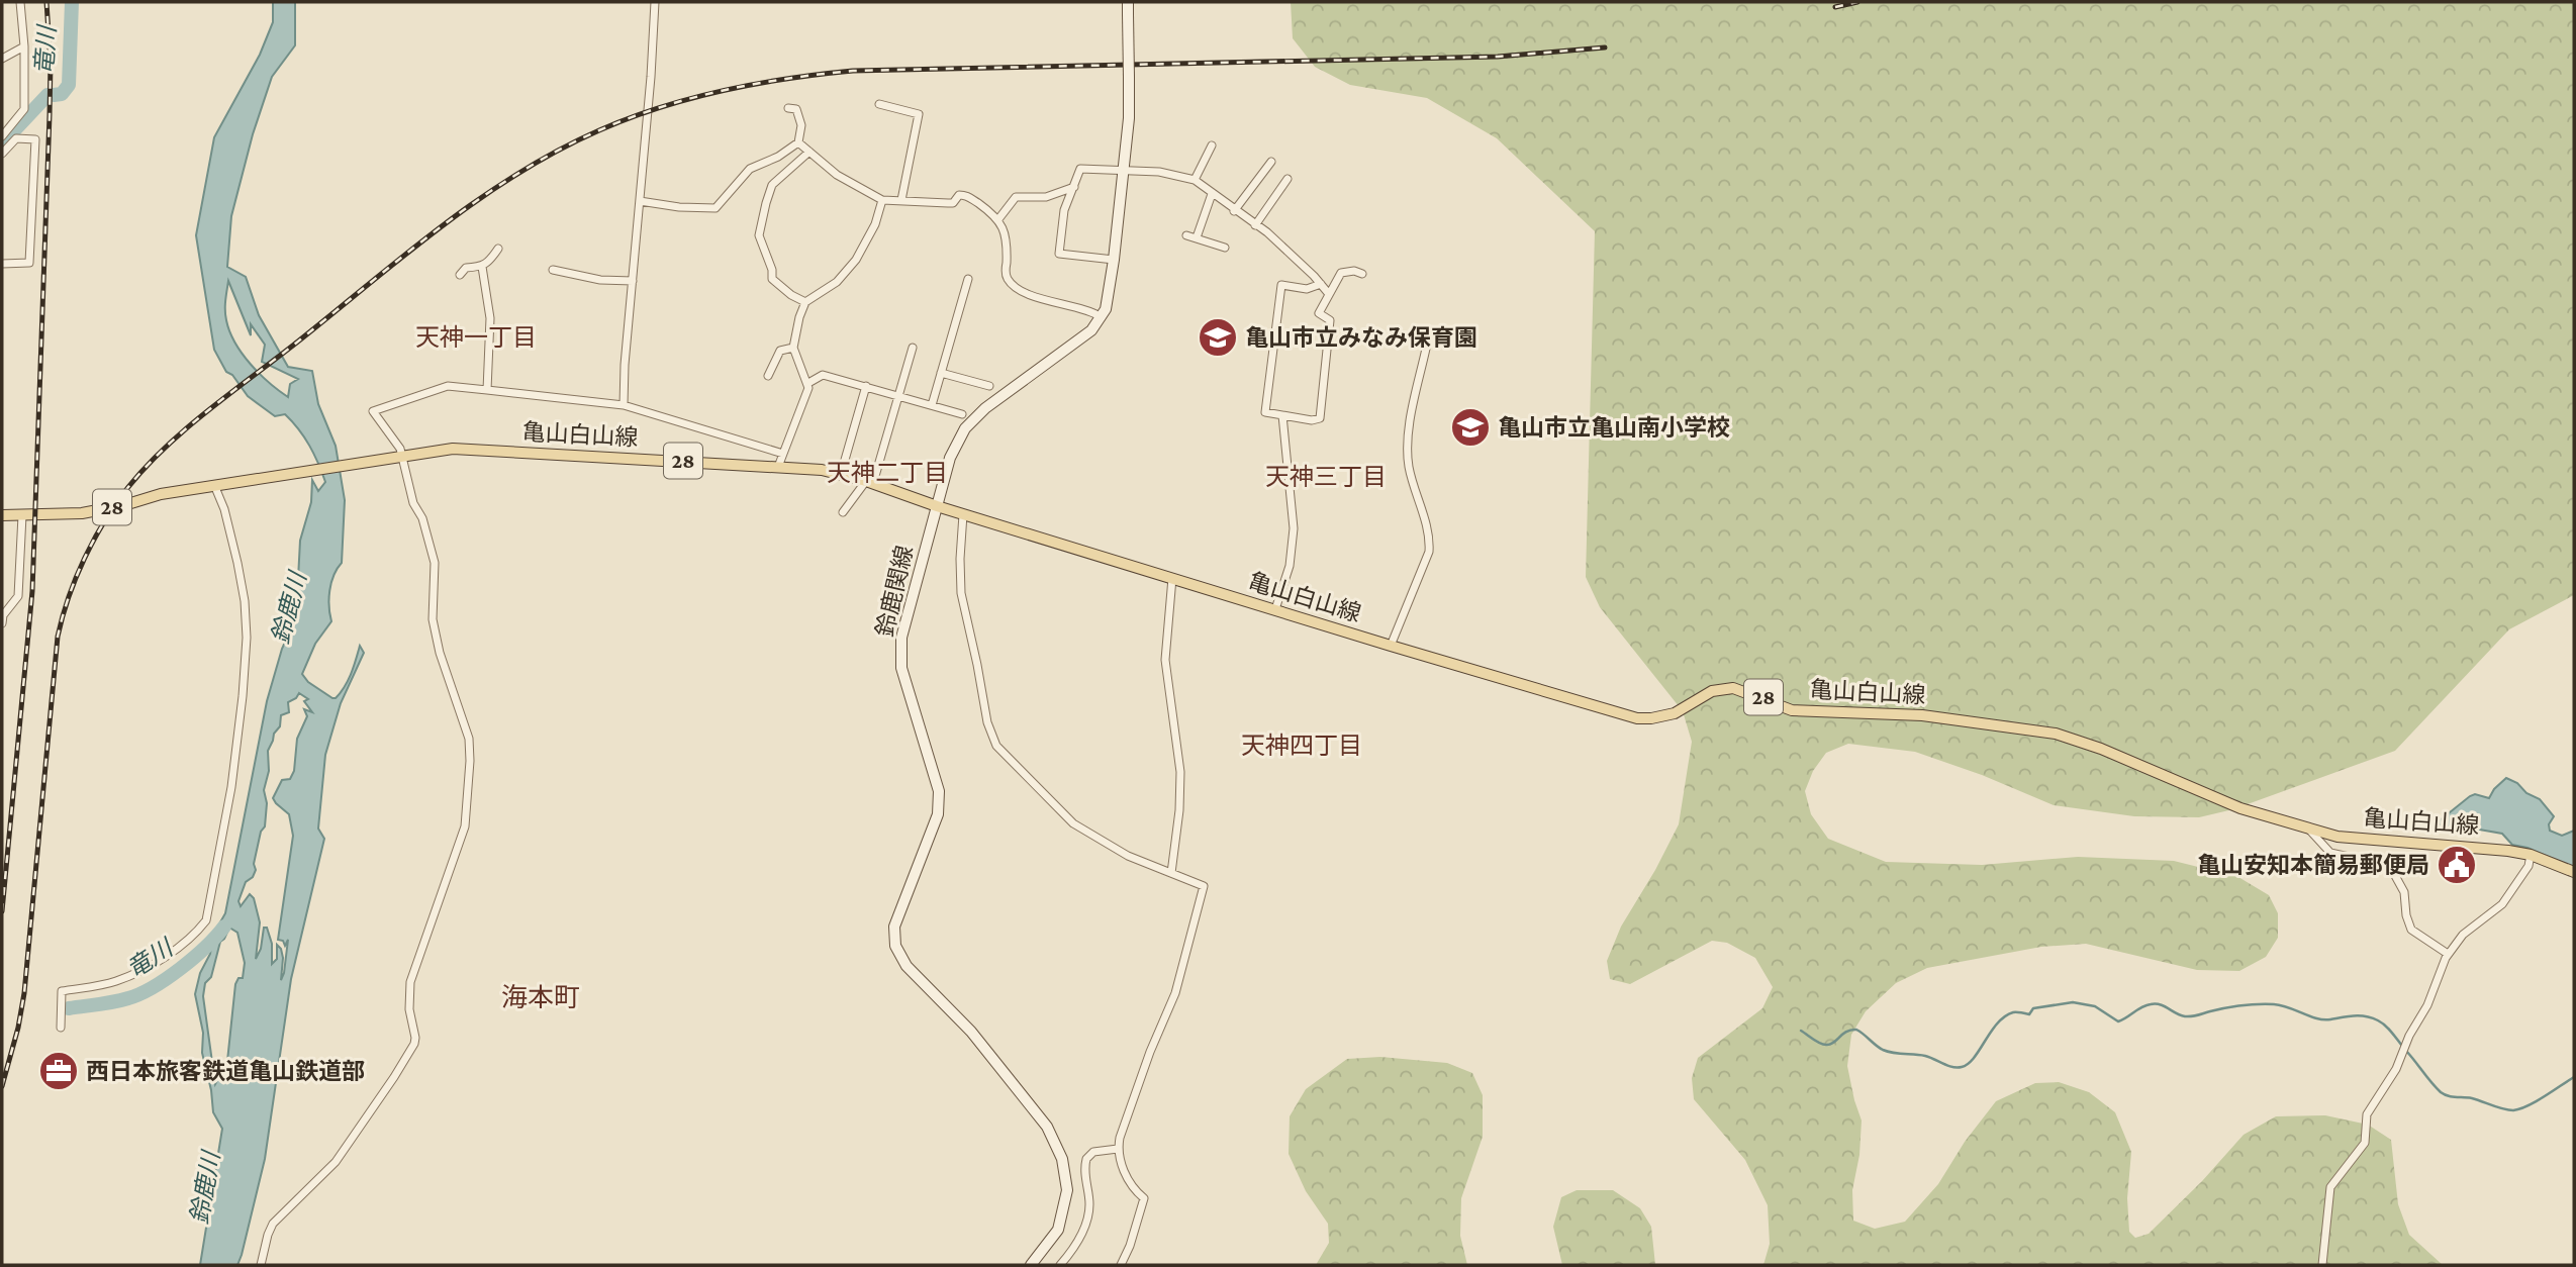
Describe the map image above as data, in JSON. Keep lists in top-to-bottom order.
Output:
{
  "streets": {
    "main road": ["亀山白山線", "28", "鈴鹿関線"]
  },
  "crossings": [
    ["亀山白山線", "鈴鹿関線"]
  ],
  "districts": [
    "天神一丁目",
    "天神二丁目",
    "天神三丁目",
    "天神四丁目",
    "海本町"
  ],
  "water": ["竜川", "鈴鹿川"],
  "places": {
    "school or university": ["亀山市立みなみ保育園", "亀山市立亀山南小学校"],
    "public building": ["亀山安知本簡易郵便局"],
    "office": ["西日本旅客鉄道亀山鉄道部"]
  }
}
